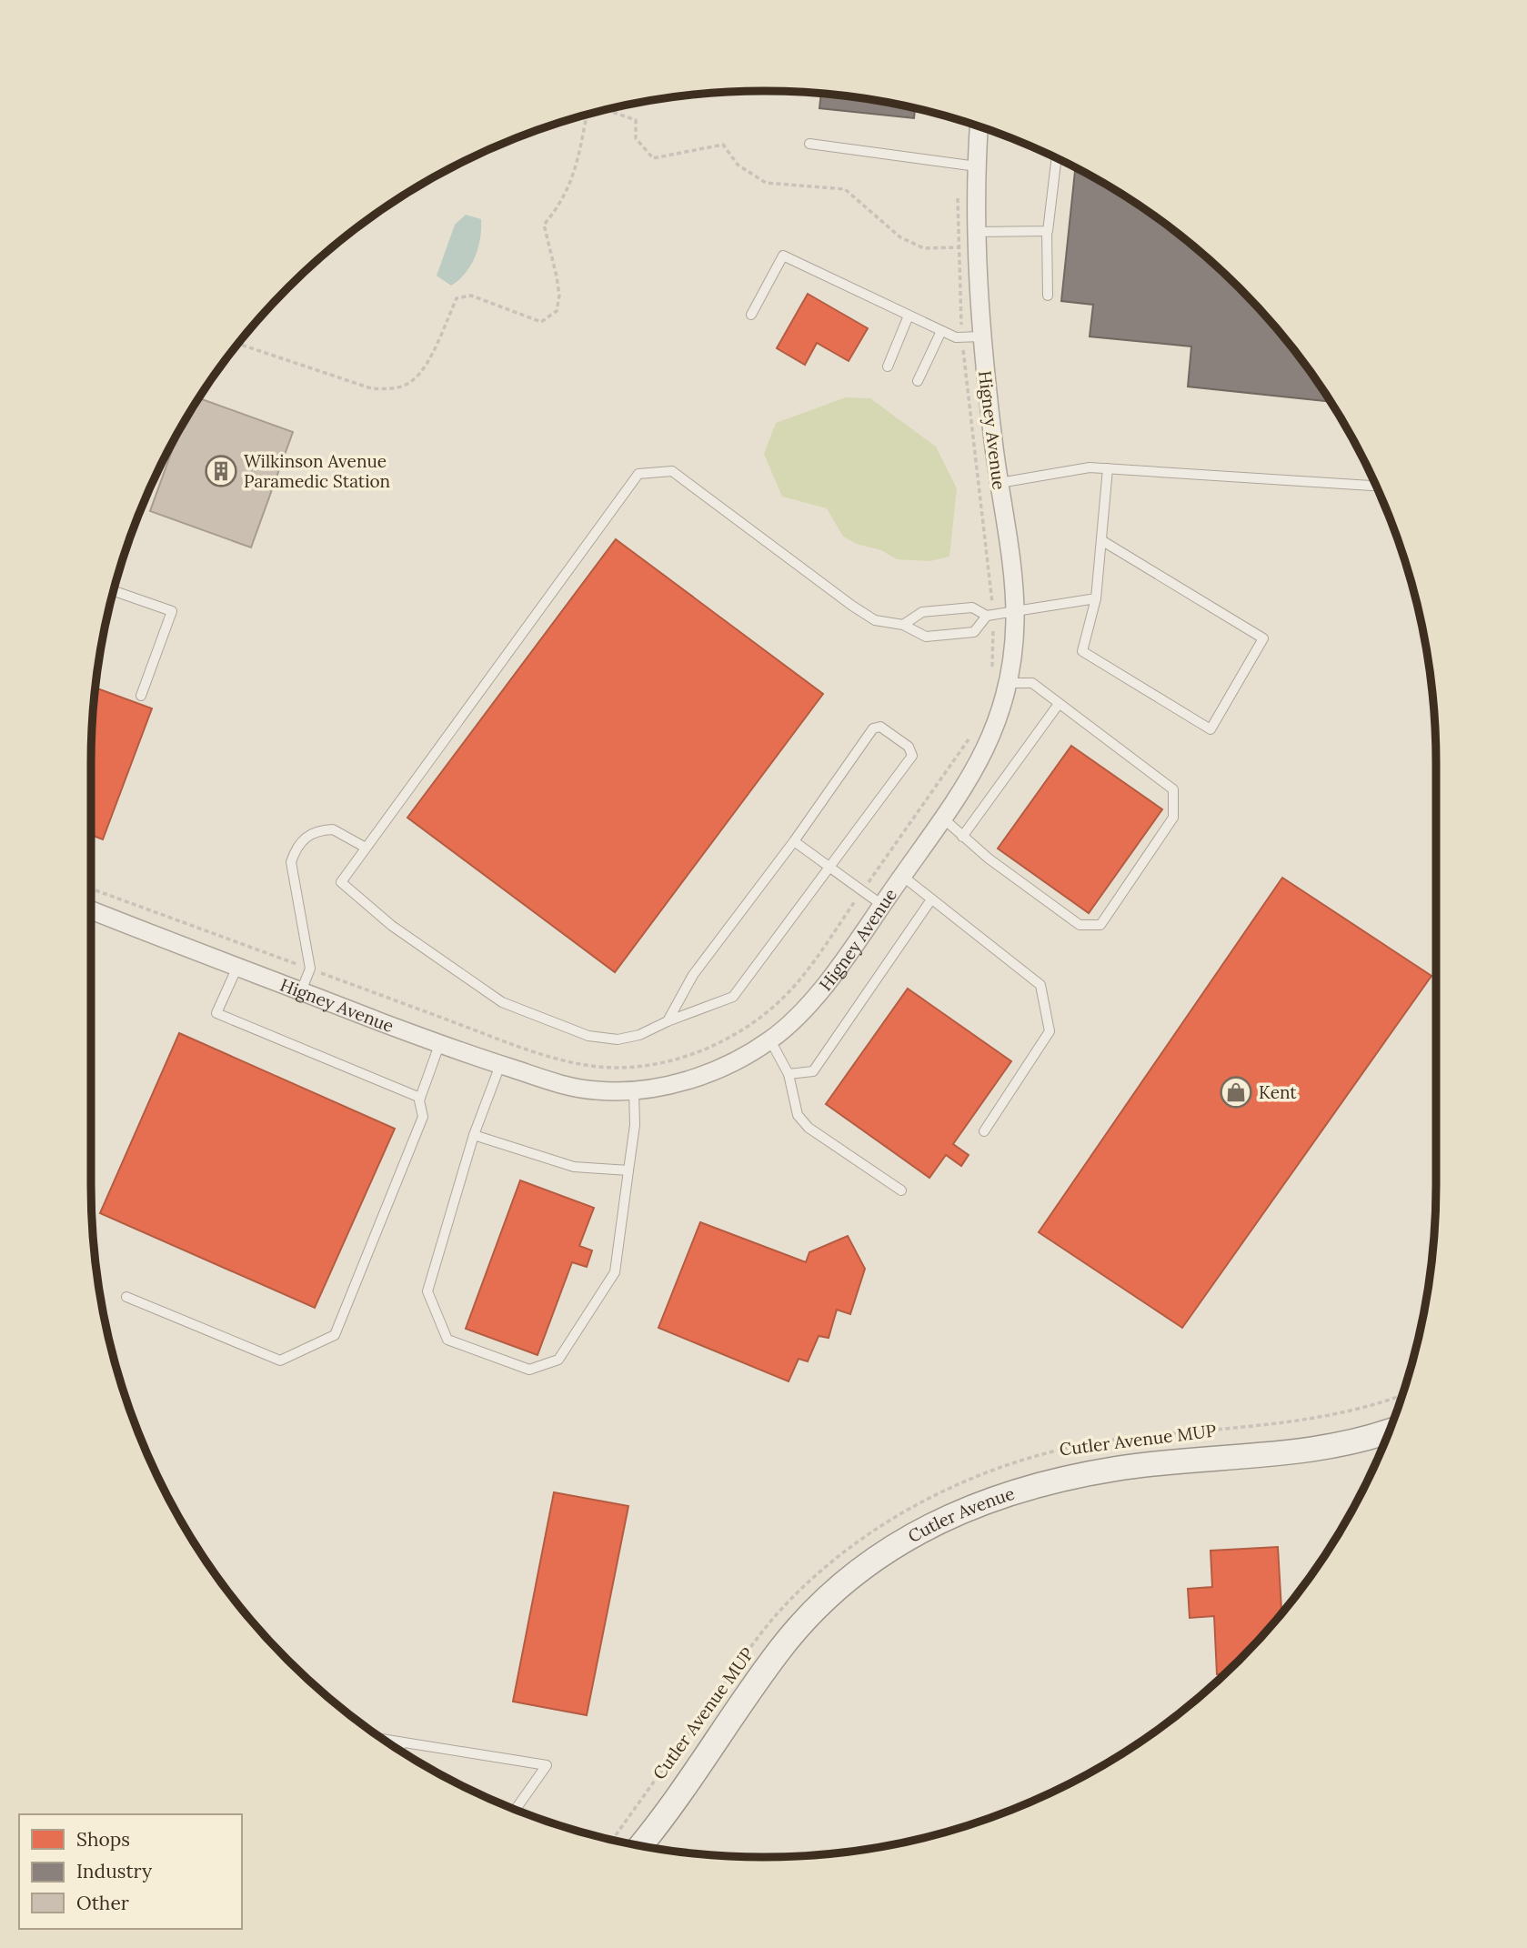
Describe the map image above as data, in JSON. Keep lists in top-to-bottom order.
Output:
{
  "streets": {
    "street": ["Higney Avenue", "Cutler Avenue"],
    "path": ["Cutler Avenue MUP"]
  },
  "places": {
    "building": ["Wilkinson Avenue Paramedic Station"],
    "shop": ["Kent"]
  },
  "legend": ["Shops", "Industry", "Other"]
}
